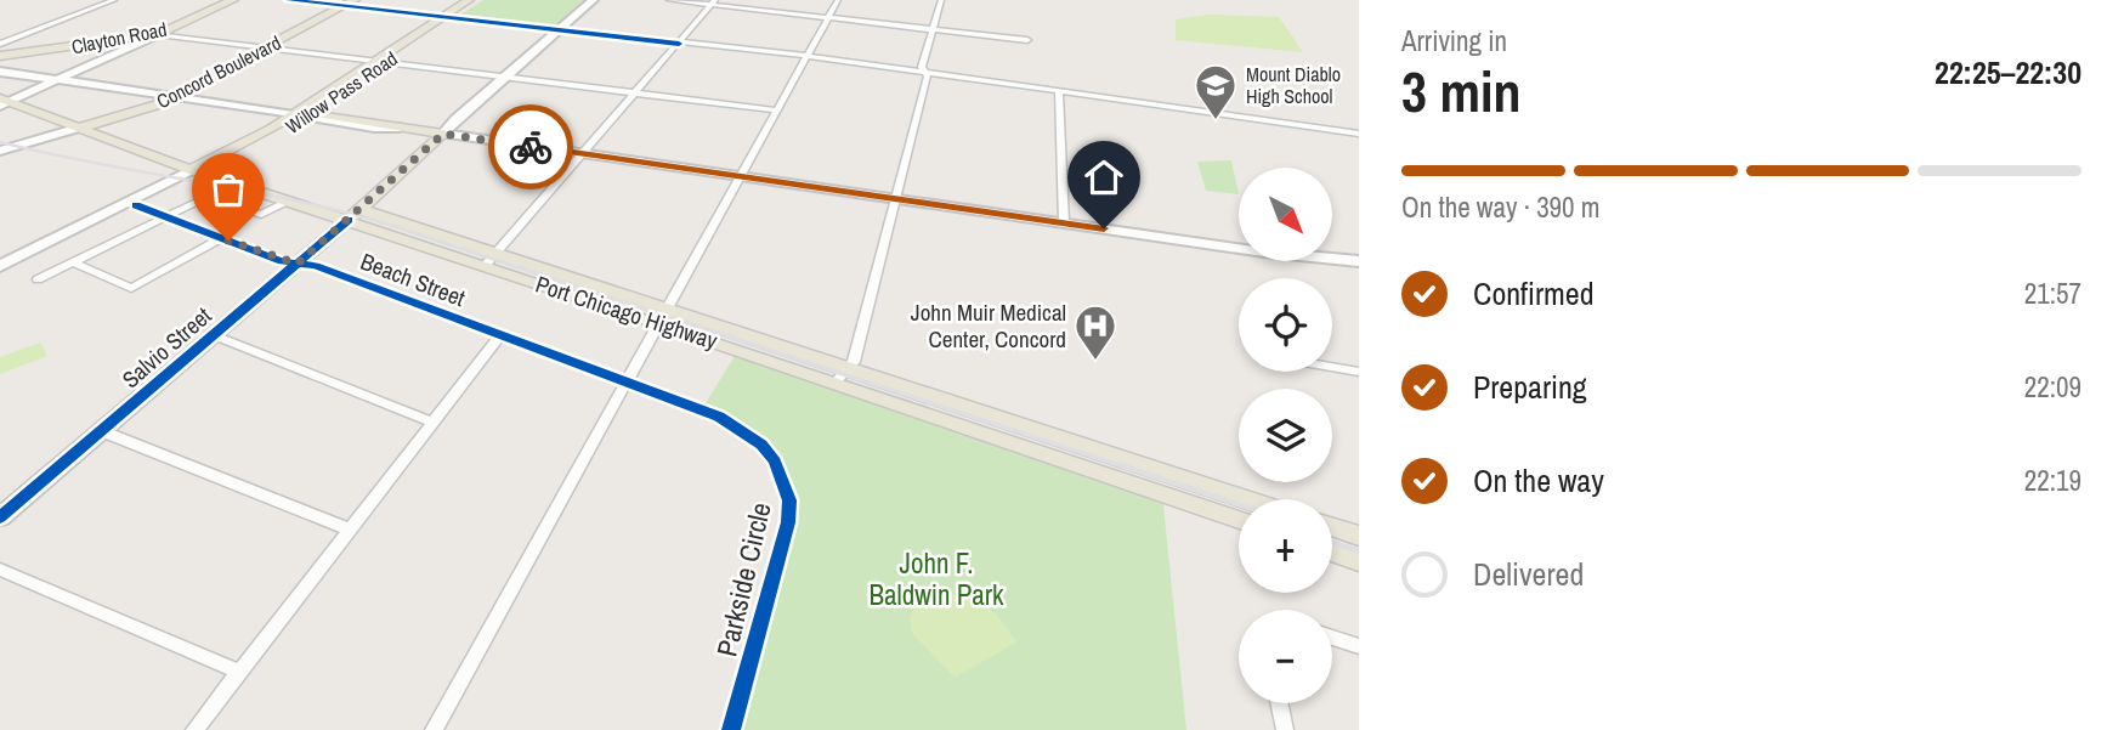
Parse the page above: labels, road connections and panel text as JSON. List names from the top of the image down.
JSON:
{
  "streets": {
    "main road": [
      "Clayton Road",
      "Concord Boulevard",
      "Willow Pass Road",
      "Port Chicago Highway",
      "Salvio Street"
    ],
    "street": ["Beach Street", "Parkside Circle"]
  },
  "crossings": [
    ["Concord Boulevard", "Port Chicago Highway"],
    ["Willow Pass Road", "Beach Street"],
    ["Willow Pass Road", "Port Chicago Highway"],
    ["Beach Street", "Salvio Street"],
    ["Beach Street", "Parkside Circle"],
    ["Port Chicago Highway", "Salvio Street"]
  ],
  "parks": ["John F. Baldwin Park"],
  "places": {
    "school or university": ["Mount Diablo High School"],
    "hospital": ["John Muir Medical Center, Concord"]
  },
  "north": "bottom right",
  "page": {
    "heading": ["3 min", "Arriving in", "22:25–22:30"],
    "bar": "On the way · 390 m",
    "map_buttons": ["+", "−"],
    "list": [
      ["Confirmed", "21:57"],
      ["Preparing", "22:09"],
      ["On the way", "22:19"],
      "Delivered"
    ]
  }
}
